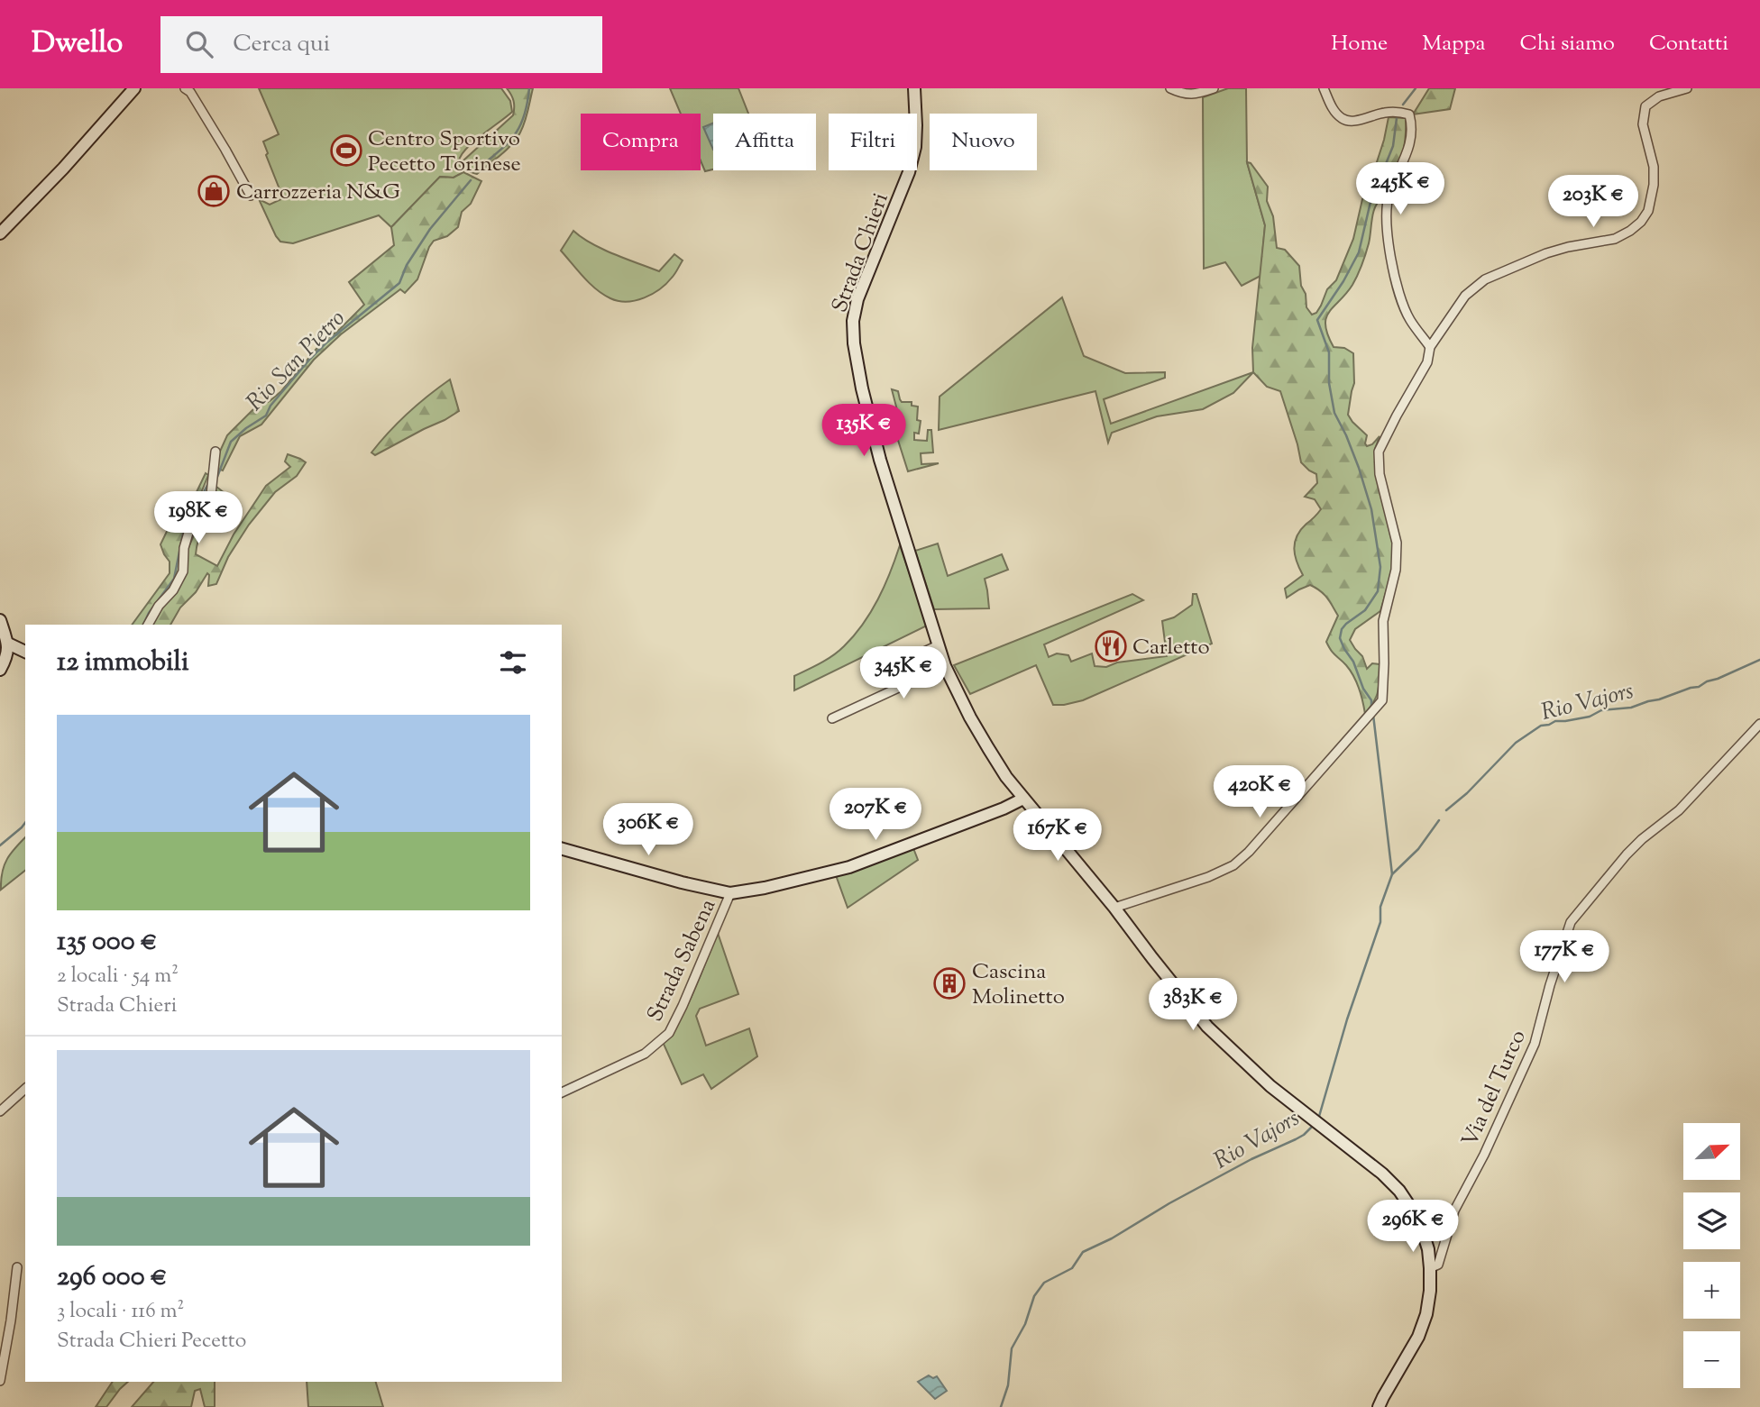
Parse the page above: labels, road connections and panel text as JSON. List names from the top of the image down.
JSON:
{
  "streets": {
    "main road": ["Strada Chieri"],
    "street": ["Strada Sabena", "Via del Turco"]
  },
  "crossings": [
    ["Strada Chieri", "Via del Turco"]
  ],
  "water": ["Rio San Pietro", "Rio Vajors"],
  "places": {
    "sports": ["Centro Sportivo Pecetto Torinese"],
    "shop": ["Carrozzeria N&G"],
    "restaurant": ["Carletto"],
    "building": ["Cascina Molinetto"]
  },
  "north": "top right",
  "page": {
    "header": "Dwello",
    "search": "Cerca qui",
    "nav": [
      "Home",
      "Mappa",
      "Chi siamo",
      "Contatti"
    ],
    "chip": [
      "Compra",
      "Affitta",
      "Filtri",
      "Nuovo"
    ],
    "price": [
      "245K €",
      "203K €",
      "135K €",
      "198K €",
      "345K €",
      "420K €",
      "207K €",
      "306K €",
      "167K €",
      "177K €",
      "383K €",
      "296K €"
    ],
    "heading": "12 immobili",
    "list": [
      {
        "name": "135 000 €",
        "note": "2 locali · 54 m² · Strada Chieri"
      },
      {
        "name": "296 000 €",
        "note": "3 locali · 116 m² · Strada Chieri Pecetto"
      }
    ],
    "map_buttons": ["+", "−"]
  }
}
